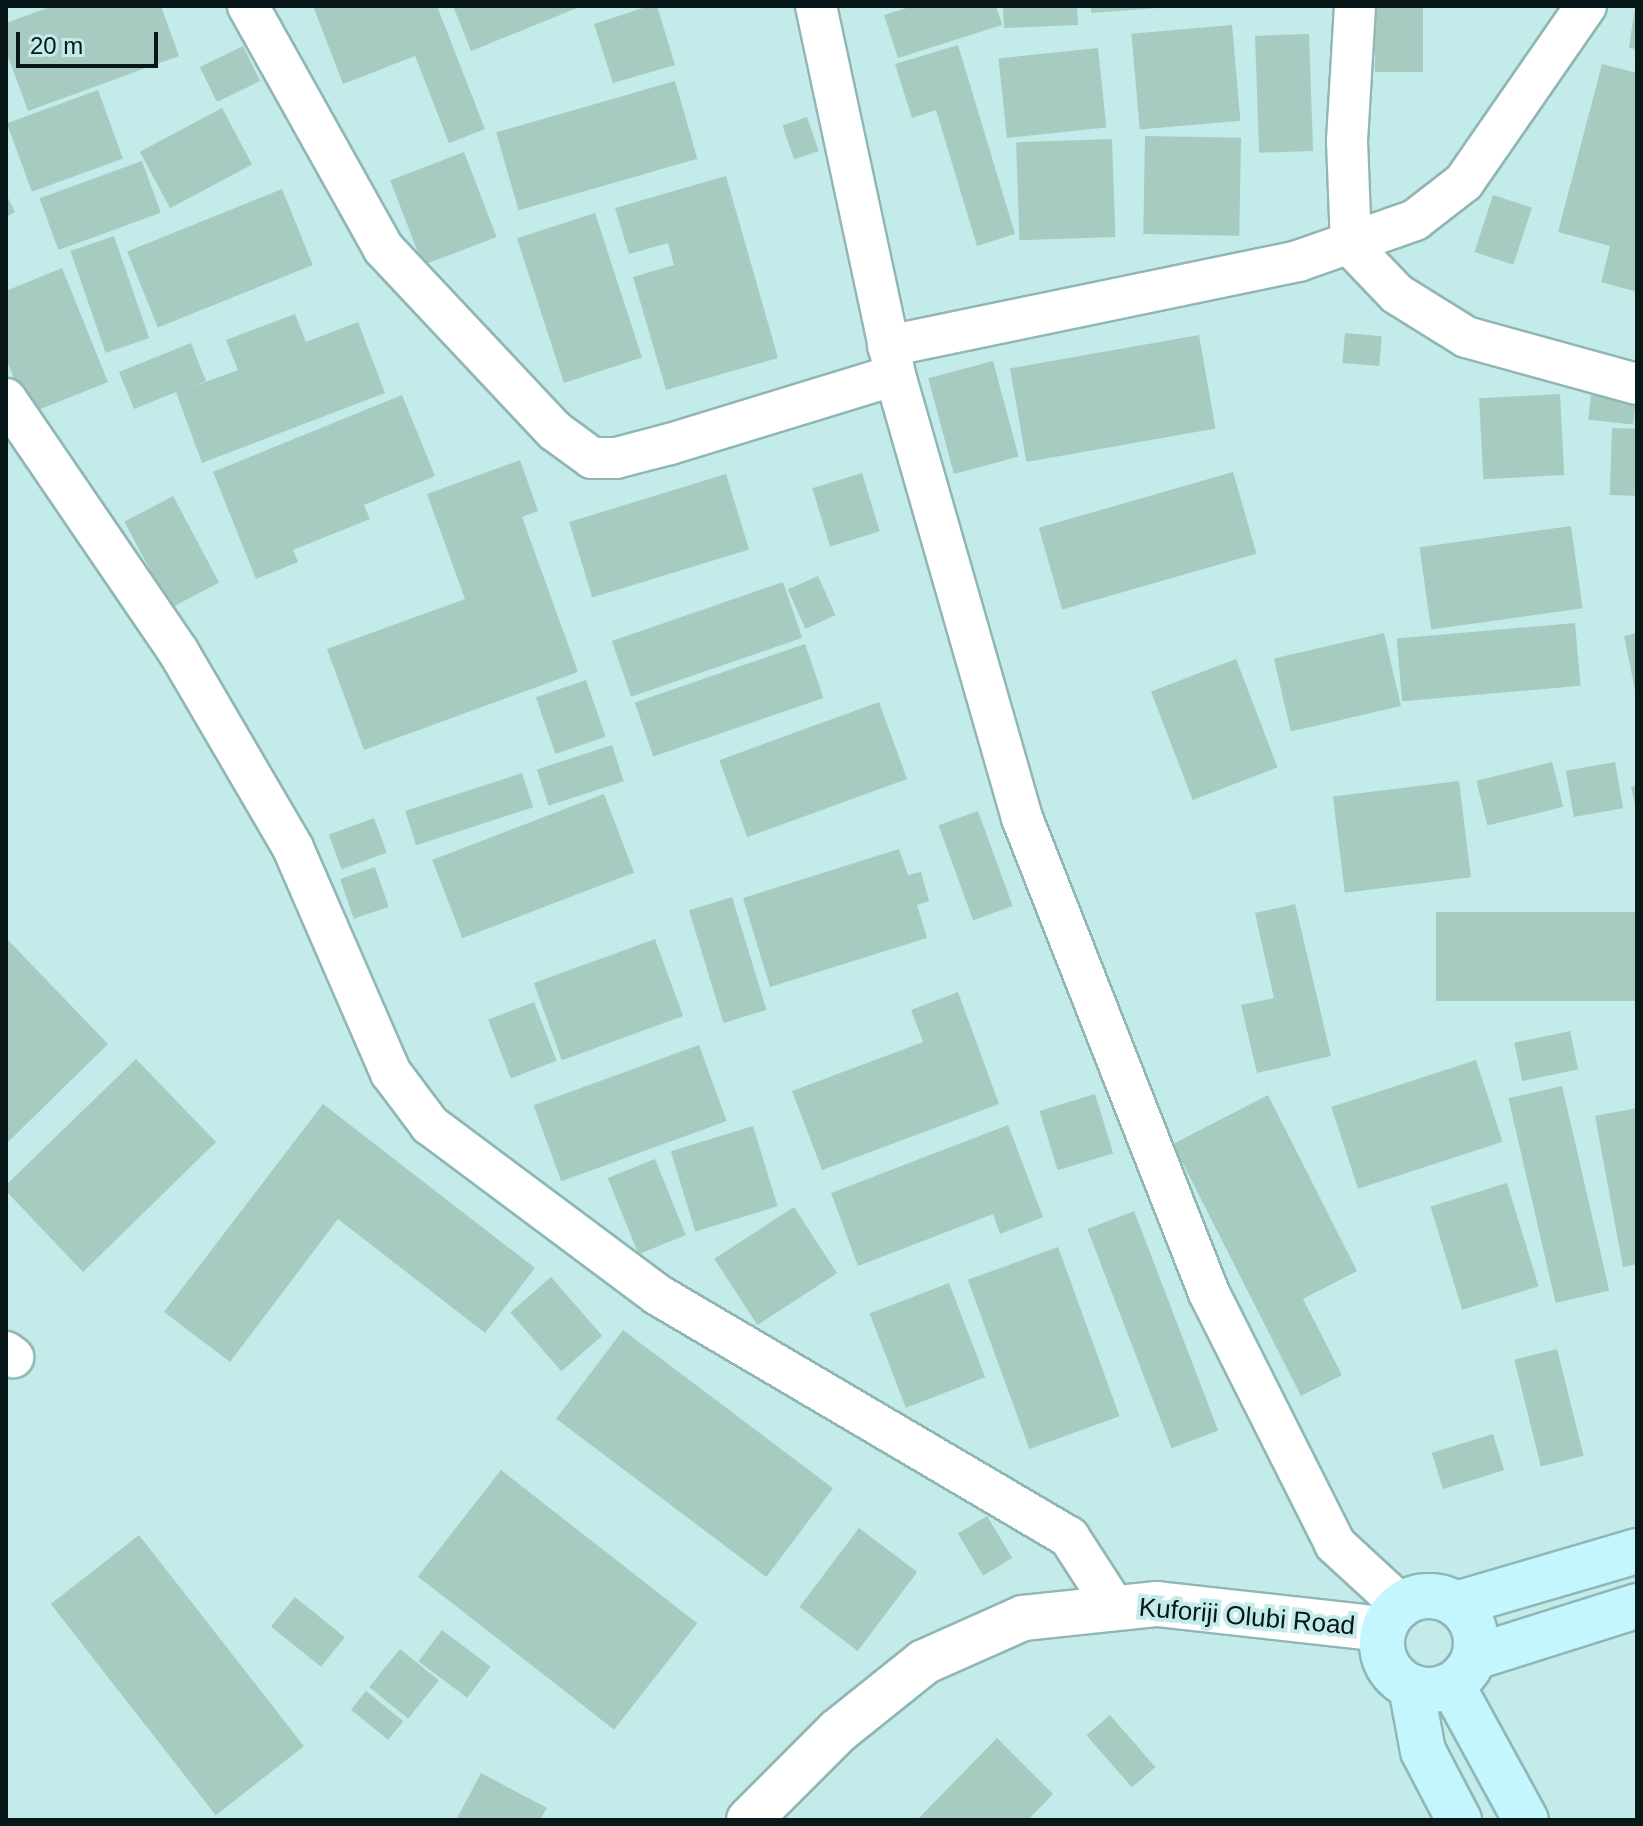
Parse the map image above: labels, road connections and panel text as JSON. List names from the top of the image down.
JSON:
{
  "streets": {
    "street": ["Kuforiji Olubi Road"]
  },
  "scale_bar": "20 m"
}
